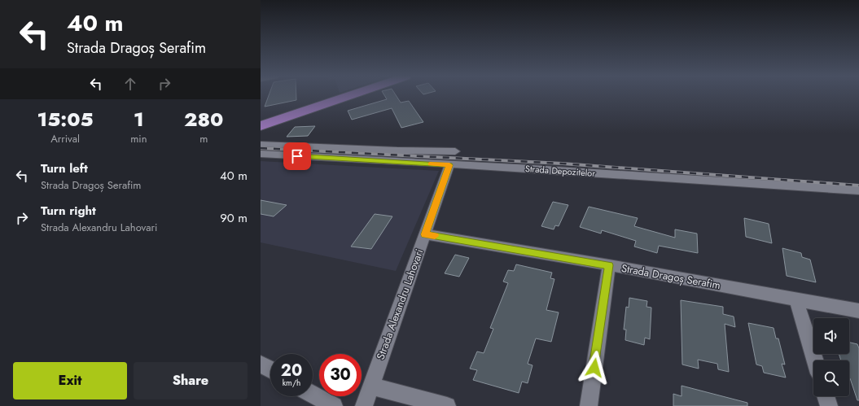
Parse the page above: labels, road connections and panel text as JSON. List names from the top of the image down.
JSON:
{
  "streets": {
    "street": ["Strada Depozitelor", "Strada Dragoș Serafim", "Strada Alexandru Lahovari"]
  },
  "crossings": [
    ["Strada Depozitelor", "Strada Alexandru Lahovari"],
    ["Strada Dragoș Serafim", "Strada Alexandru Lahovari"]
  ],
  "page": {
    "turn": ["40 m", "Strada Dragoș Serafim"],
    "eta": [
      "15:05",
      "Arrival",
      "1",
      "min",
      "280",
      "m"
    ],
    "list": [
      {
        "name": "Turn left",
        "note": "Strada Dragoș Serafim",
        "value": "40 m"
      },
      {
        "name": "Turn right",
        "note": "Strada Alexandru Lahovari",
        "value": "90 m"
      }
    ],
    "speed": "20 km/h",
    "limit": "30",
    "buttons": ["Exit", "Share"]
  }
}
